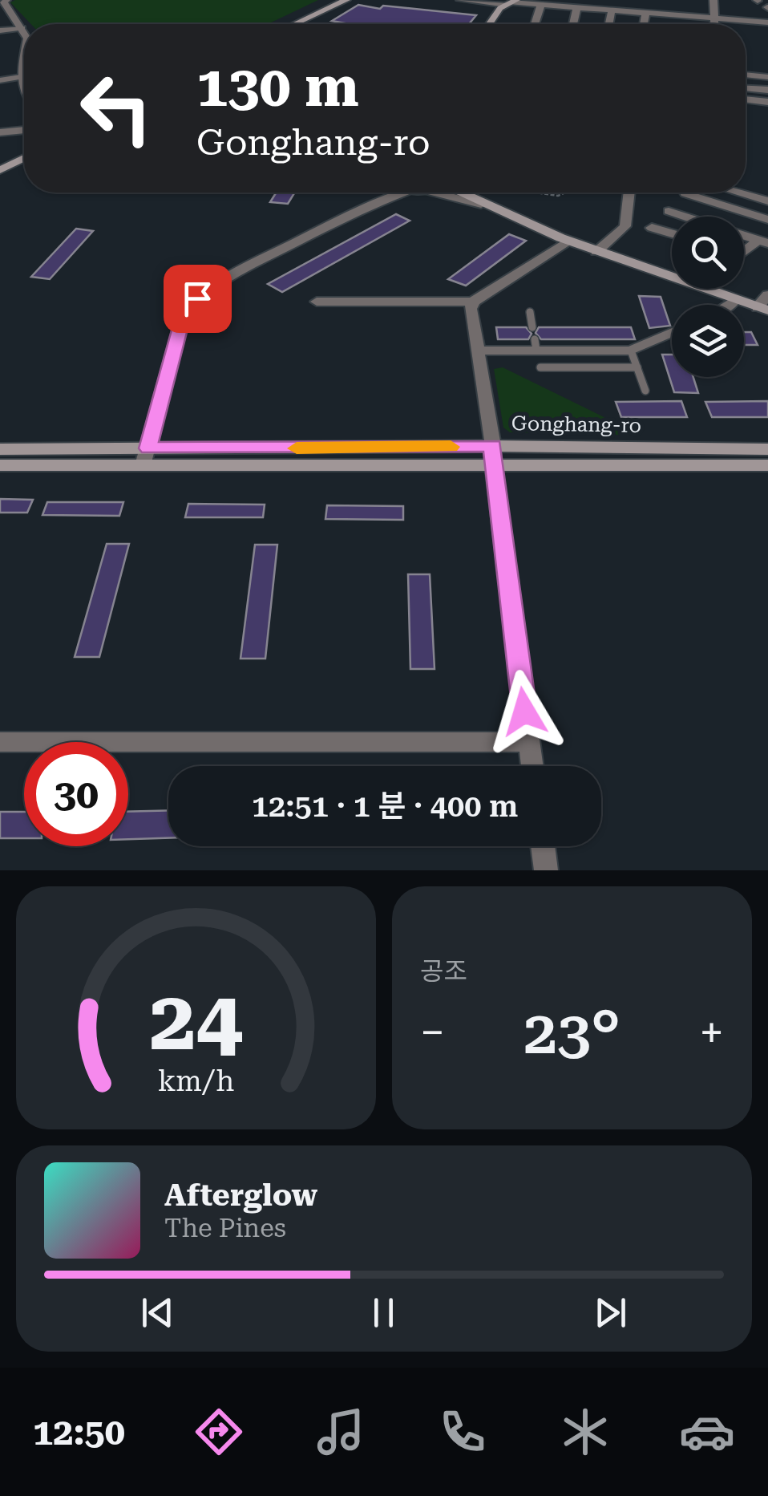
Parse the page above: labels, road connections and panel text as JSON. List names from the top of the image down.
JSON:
{
  "streets": {
    "main road": ["Gonghang-ro"]
  },
  "page": {
    "turn": ["130 m", "Gonghang-ro"],
    "limit": "30",
    "trip": "12:51 · 1 분 · 400 m",
    "tile": "공조",
    "heat": ["−", "23°", "+"],
    "song": ["Afterglow", "The Pines"],
    "tabs": "12:50",
    "gauge": ["24", "km/h"]
  }
}
